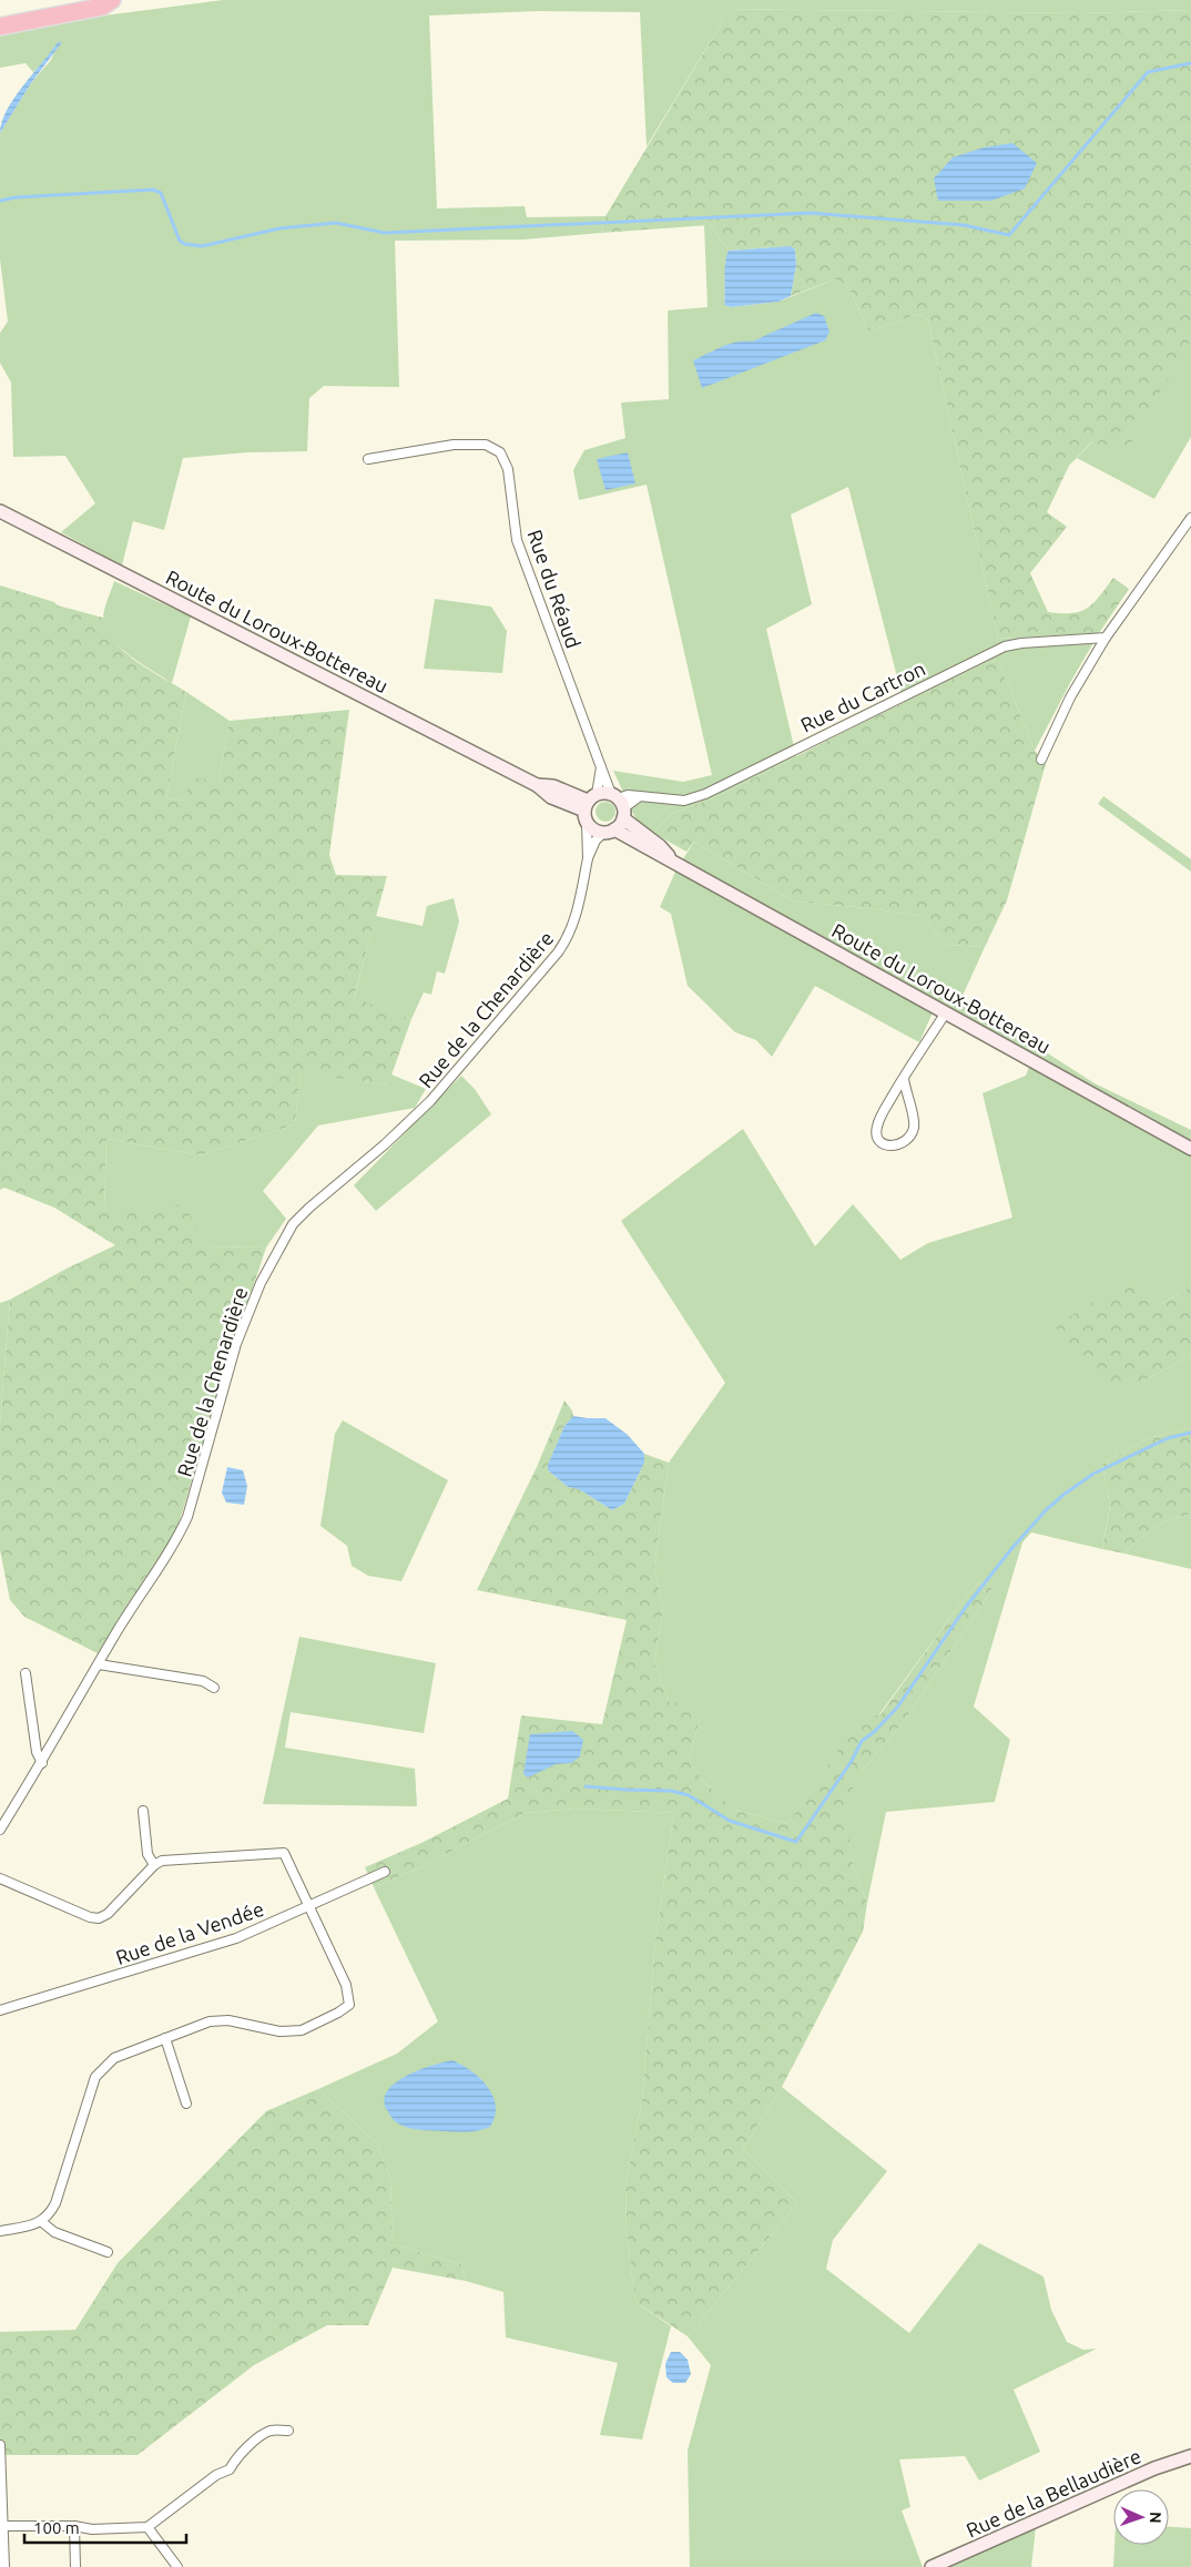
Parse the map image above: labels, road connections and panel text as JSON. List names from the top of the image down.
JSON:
{
  "streets": {
    "main road": ["Route du Loroux-Bottereau", "Rue de la Bellaudière"],
    "street": [
      "Rue du Réaud",
      "Rue du Cartron",
      "Rue de la Chenardière",
      "Rue de la Vendée"
    ]
  },
  "crossings": [
    ["Rue du Réaud", "Route du Loroux-Bottereau"],
    ["Rue du Réaud", "Rue du Cartron"],
    ["Rue du Réaud", "Rue de la Chenardière"],
    ["Route du Loroux-Bottereau", "Rue du Cartron"],
    ["Route du Loroux-Bottereau", "Rue de la Chenardière"]
  ],
  "scale_bar": "100 m",
  "north": "right"
}
